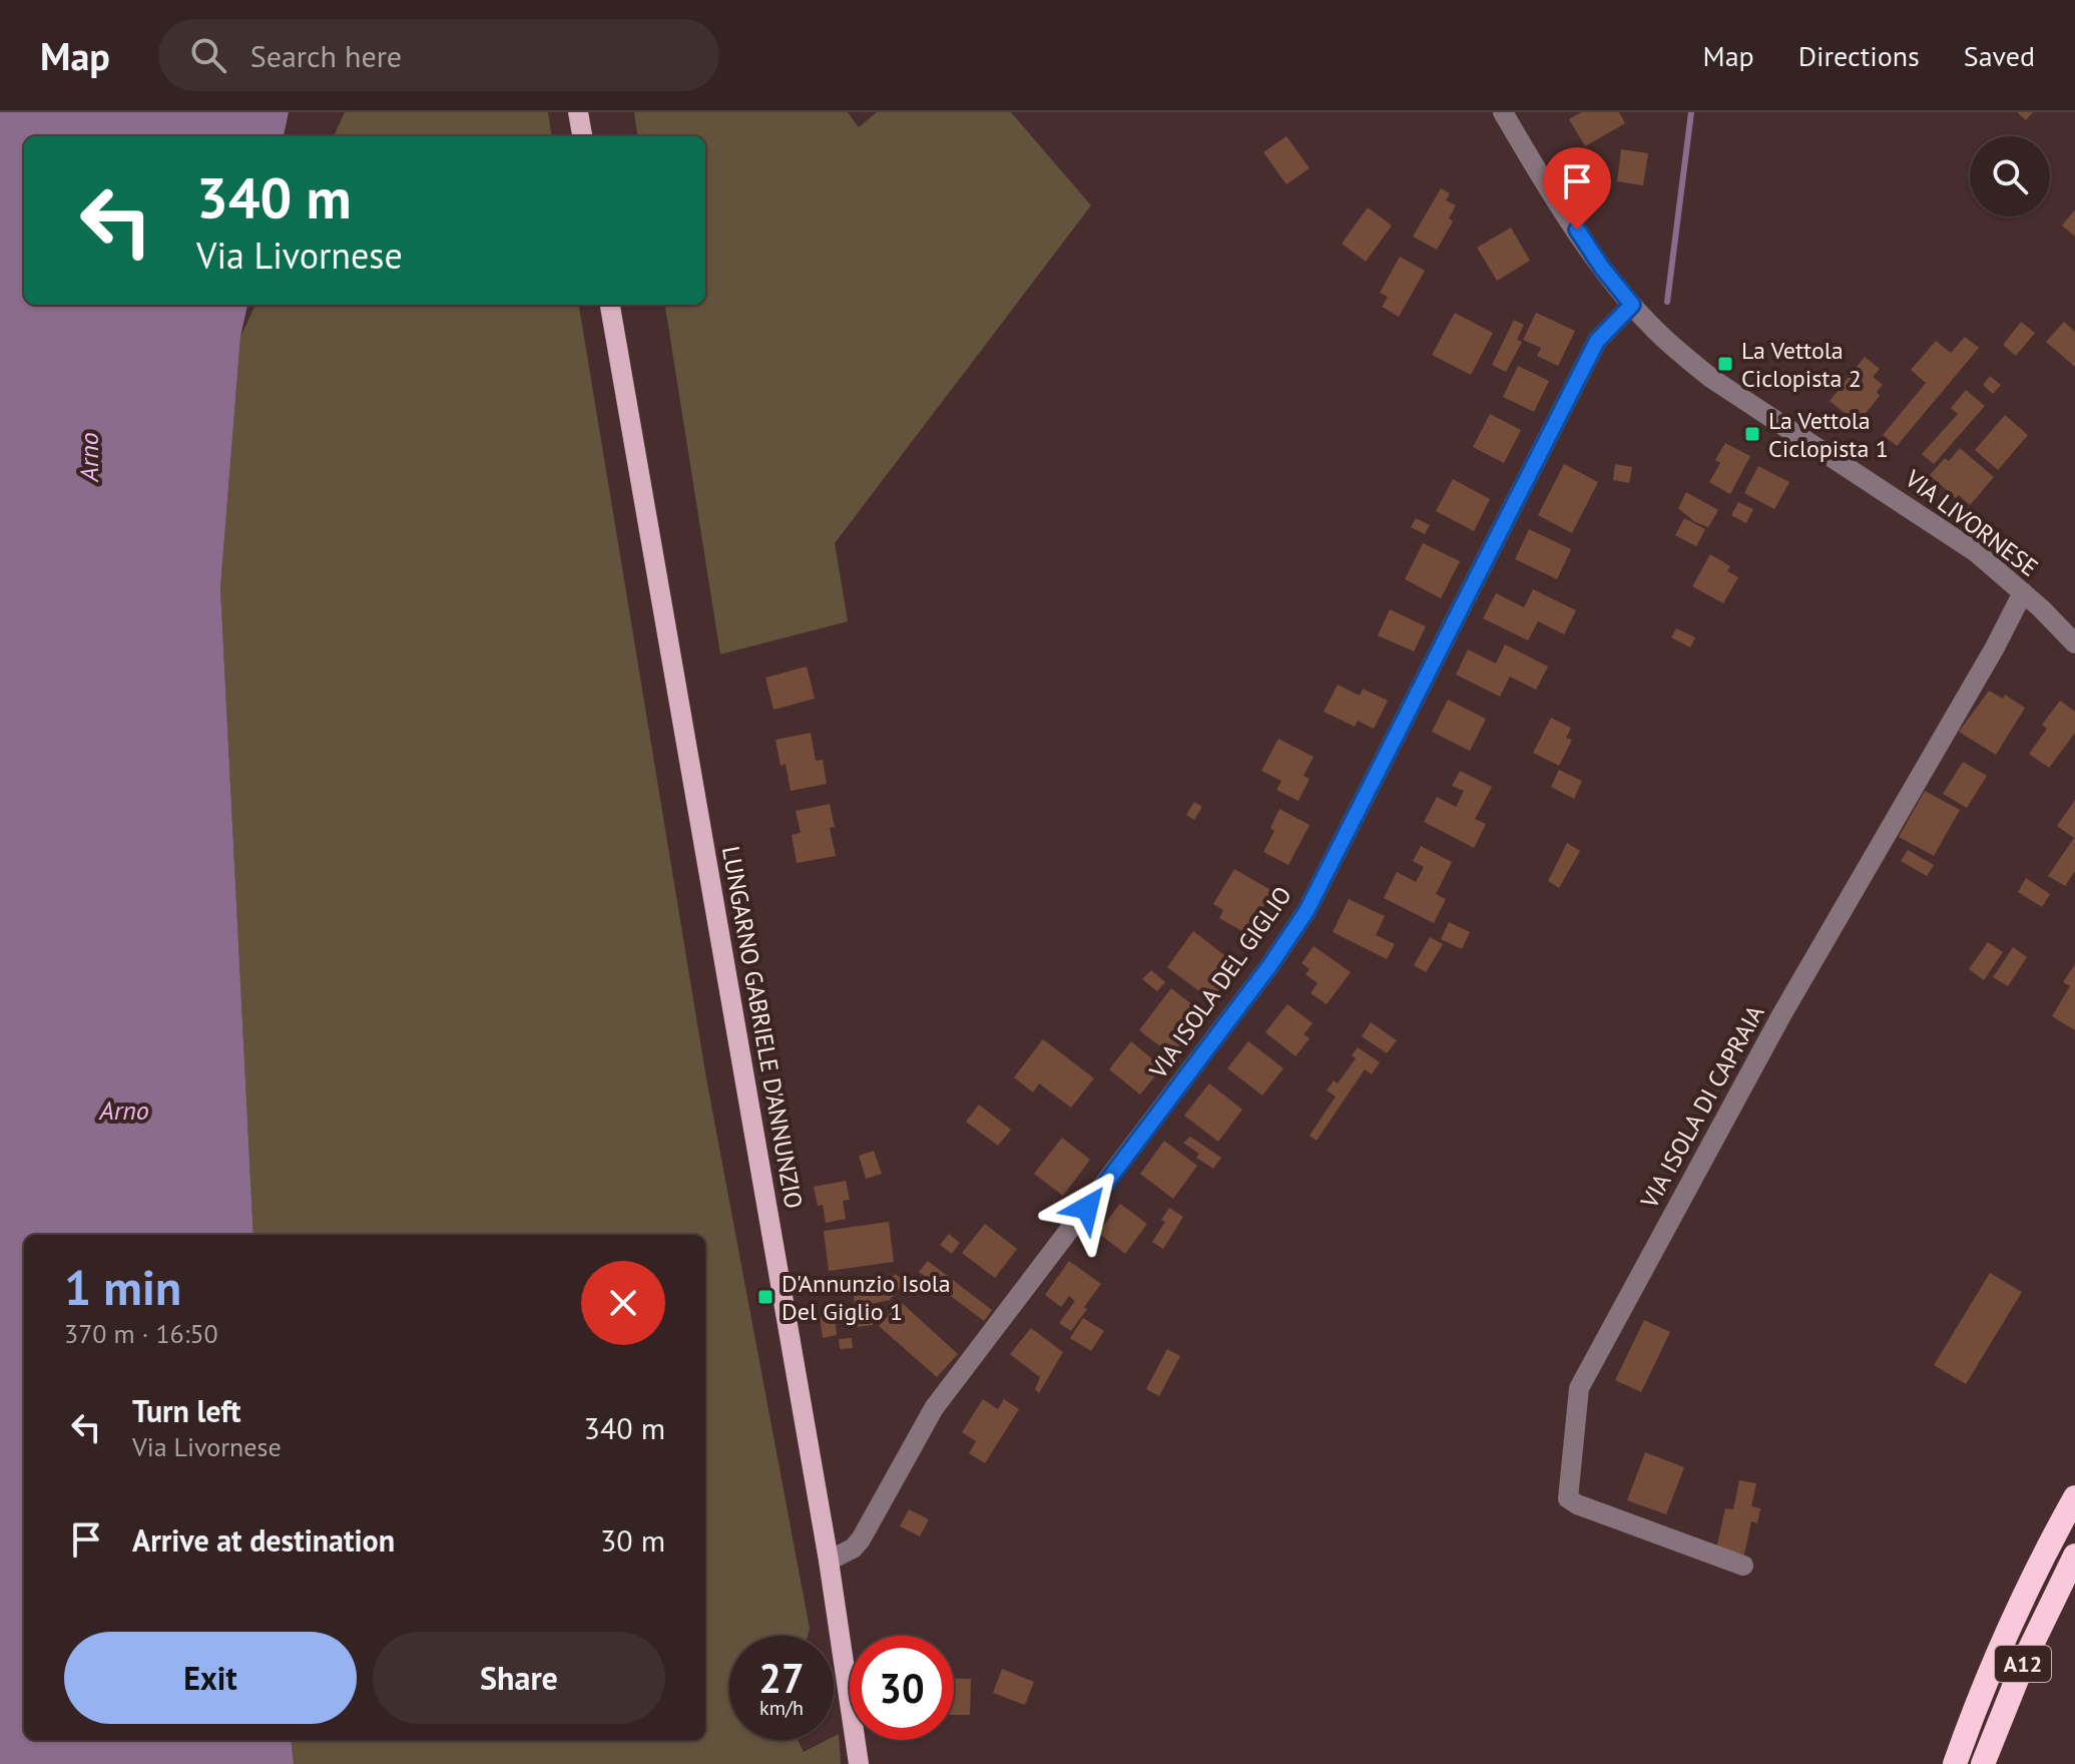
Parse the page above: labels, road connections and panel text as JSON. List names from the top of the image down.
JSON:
{
  "streets": {
    "highway": ["A12"],
    "main road": ["LUNGARNO GABRIELE D'ANNUNZIO"],
    "street": ["VIA LIVORNESE", "VIA ISOLA DEL GIGLIO", "VIA ISOLA DI CAPRAIA"]
  },
  "crossings": [
    ["VIA LIVORNESE", "VIA ISOLA DEL GIGLIO"],
    ["VIA LIVORNESE", "VIA ISOLA DI CAPRAIA"],
    ["VIA ISOLA DEL GIGLIO", "LUNGARNO GABRIELE D'ANNUNZIO"]
  ],
  "water": ["Arno"],
  "places": {
    "transit": ["La Vettola Ciclopista 2", "La Vettola Ciclopista 1", "D'Annunzio Isola Del Giglio 1"]
  },
  "page": {
    "header": "Map",
    "search": "Search here",
    "nav": ["Map", "Directions", "Saved"],
    "turn": ["340 m", "Via Livornese"],
    "heading": ["1 min", "370 m · 16:50"],
    "list": [
      {
        "name": "Turn left",
        "note": "Via Livornese",
        "value": "340 m"
      },
      {
        "name": "Arrive at destination",
        "value": "30 m"
      }
    ],
    "buttons": ["Exit", "Share"],
    "speed": "27 km/h",
    "limit": "30"
  }
}
